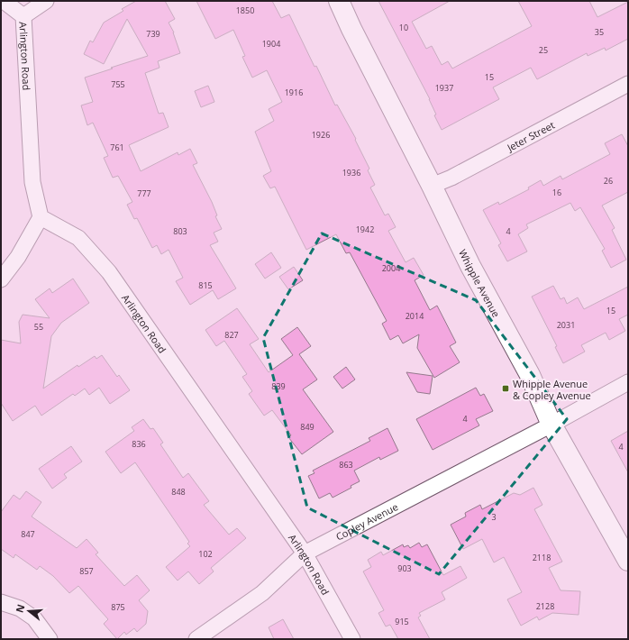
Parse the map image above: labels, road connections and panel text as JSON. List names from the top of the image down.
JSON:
{
  "streets": {
    "main road": ["Whipple Avenue"],
    "street": ["Arlington Road", "Jeter Street", "Copley Avenue"]
  },
  "crossings": [
    ["Arlington Road", "Copley Avenue"],
    ["Jeter Street", "Whipple Avenue"],
    ["Whipple Avenue", "Copley Avenue"]
  ],
  "places": {
    "transit": ["Whipple Avenue & Copley Avenue"]
  },
  "house_numbers": [
    "1850",
    "10",
    "35",
    "739",
    "1904",
    "25",
    "15",
    "755",
    "1937",
    "1916",
    "1926",
    "761",
    "1936",
    "26",
    "16",
    "777",
    "1942",
    "803",
    "4",
    "2004",
    "815",
    "15",
    "2014",
    "2031",
    "55",
    "827",
    "839",
    "4",
    "849",
    "836",
    "4",
    "863",
    "848",
    "3",
    "847",
    "102",
    "2118",
    "903",
    "857",
    "2128",
    "875",
    "915"
  ],
  "north": "left"
}
